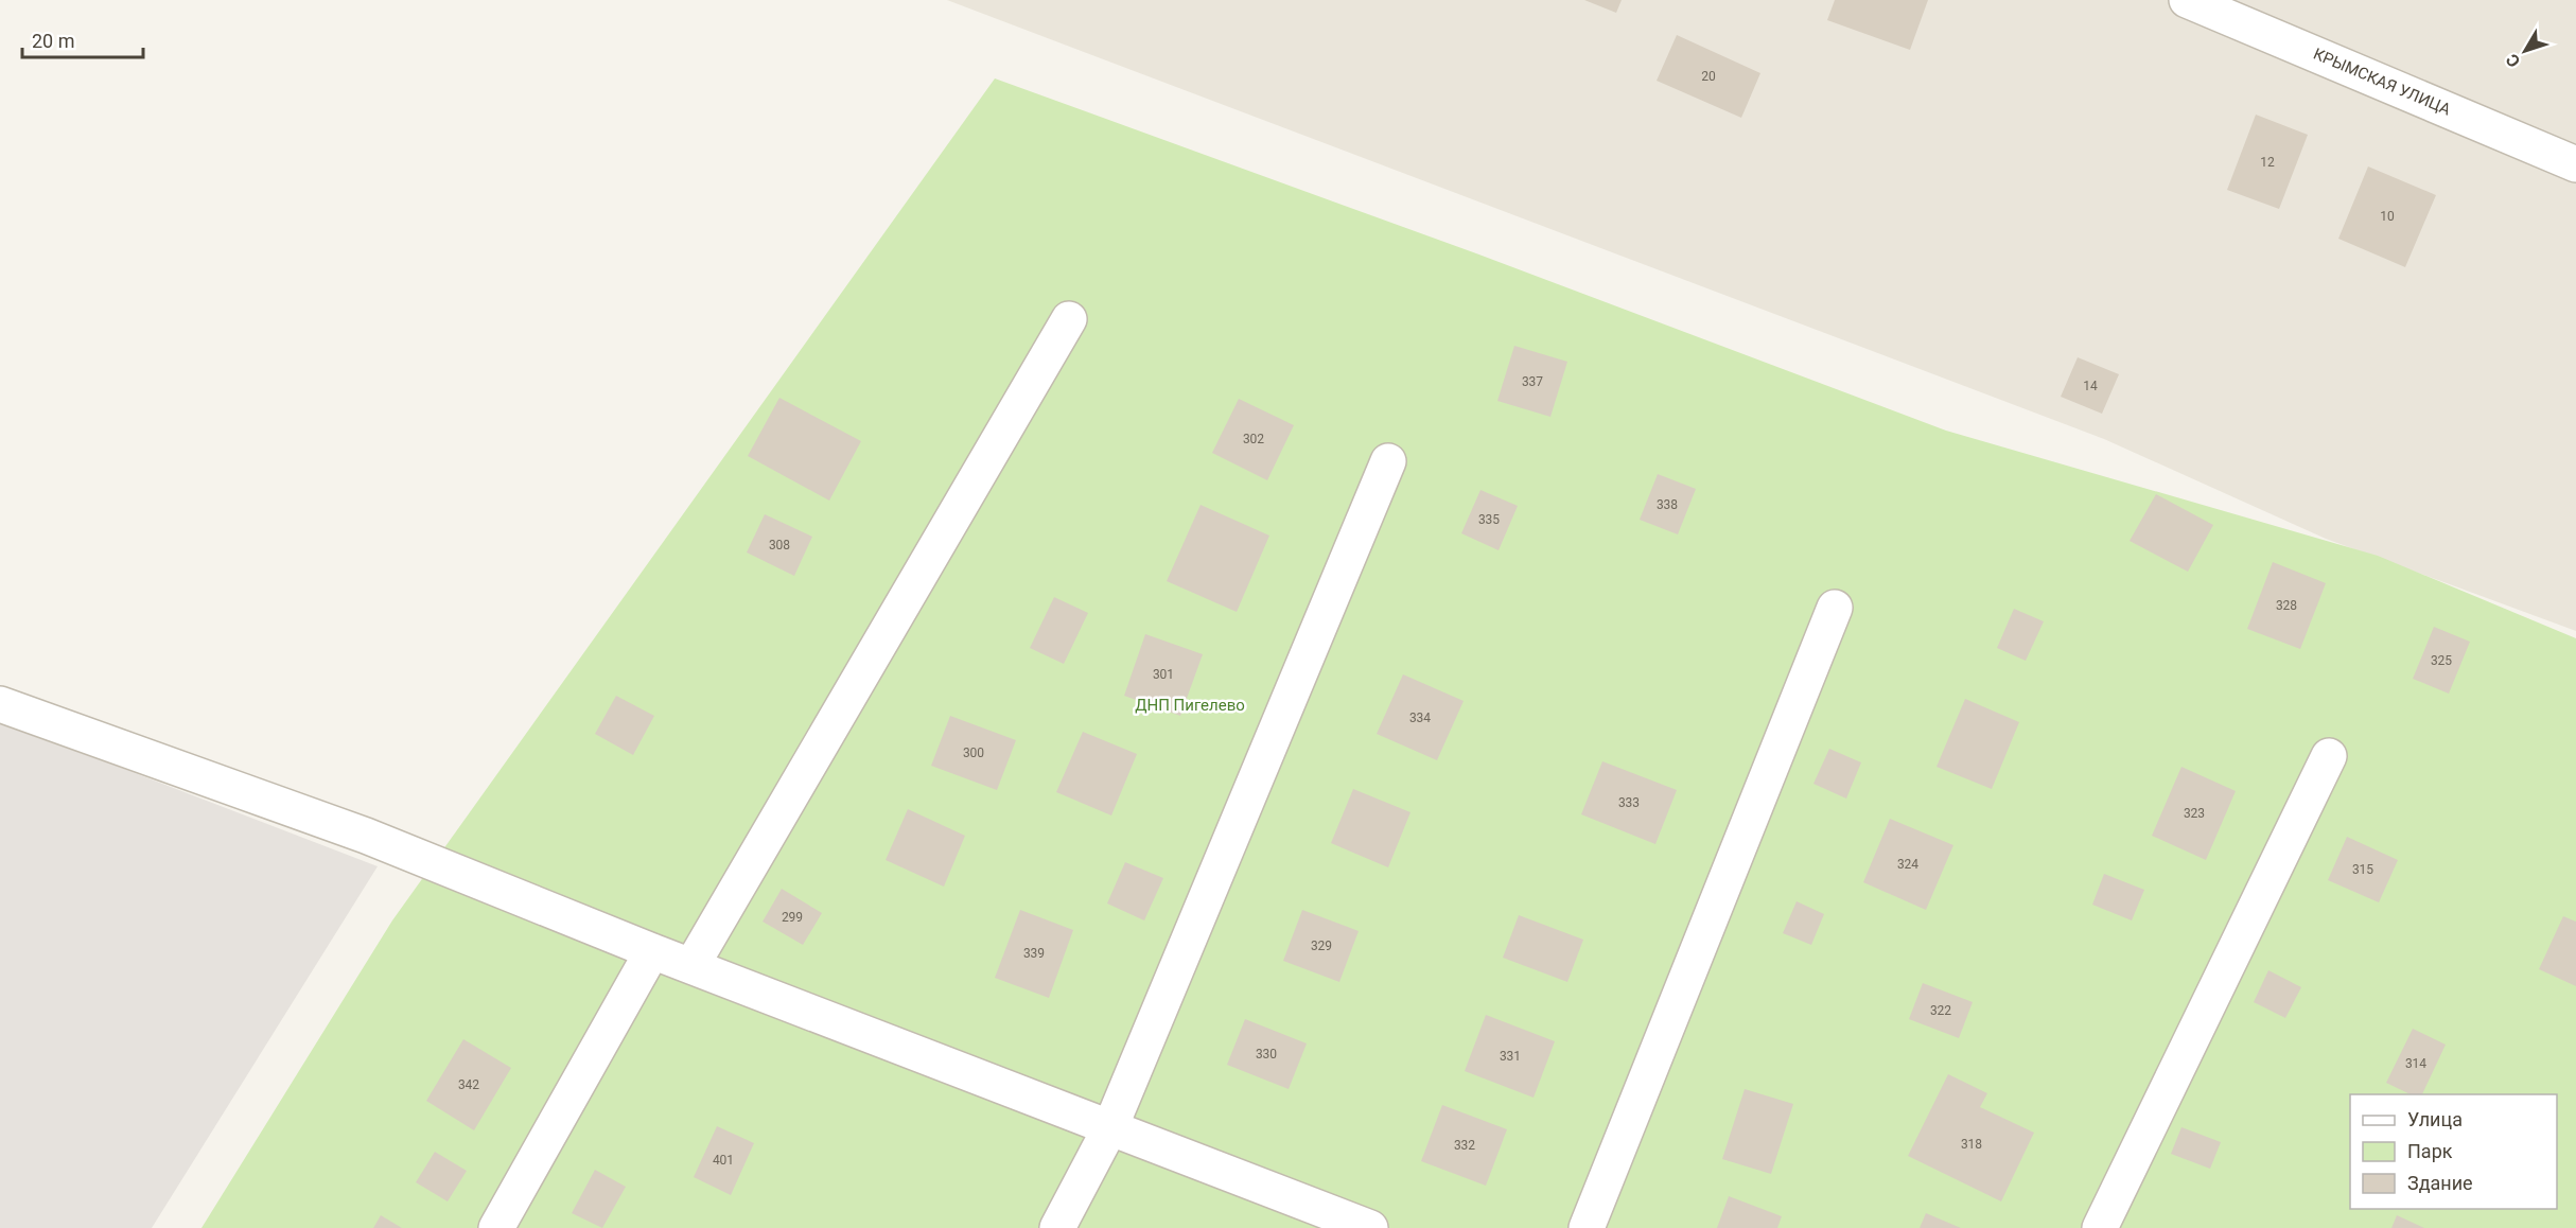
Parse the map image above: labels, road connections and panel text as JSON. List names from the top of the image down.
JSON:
{
  "streets": {
    "street": ["КРЫМСКАЯ УЛИЦА"]
  },
  "parks": ["ДНП Пигелево"],
  "house_numbers": [
    "20",
    "12",
    "10",
    "337",
    "14",
    "302",
    "338",
    "335",
    "308",
    "328",
    "325",
    "301",
    "334",
    "300",
    "333",
    "323",
    "324",
    "315",
    "299",
    "329",
    "339",
    "322",
    "330",
    "331",
    "314",
    "342",
    "318",
    "332",
    "401"
  ],
  "legend": ["Улица", "Парк", "Здание"],
  "scale_bar": "20 m",
  "north": "bottom left"
}
